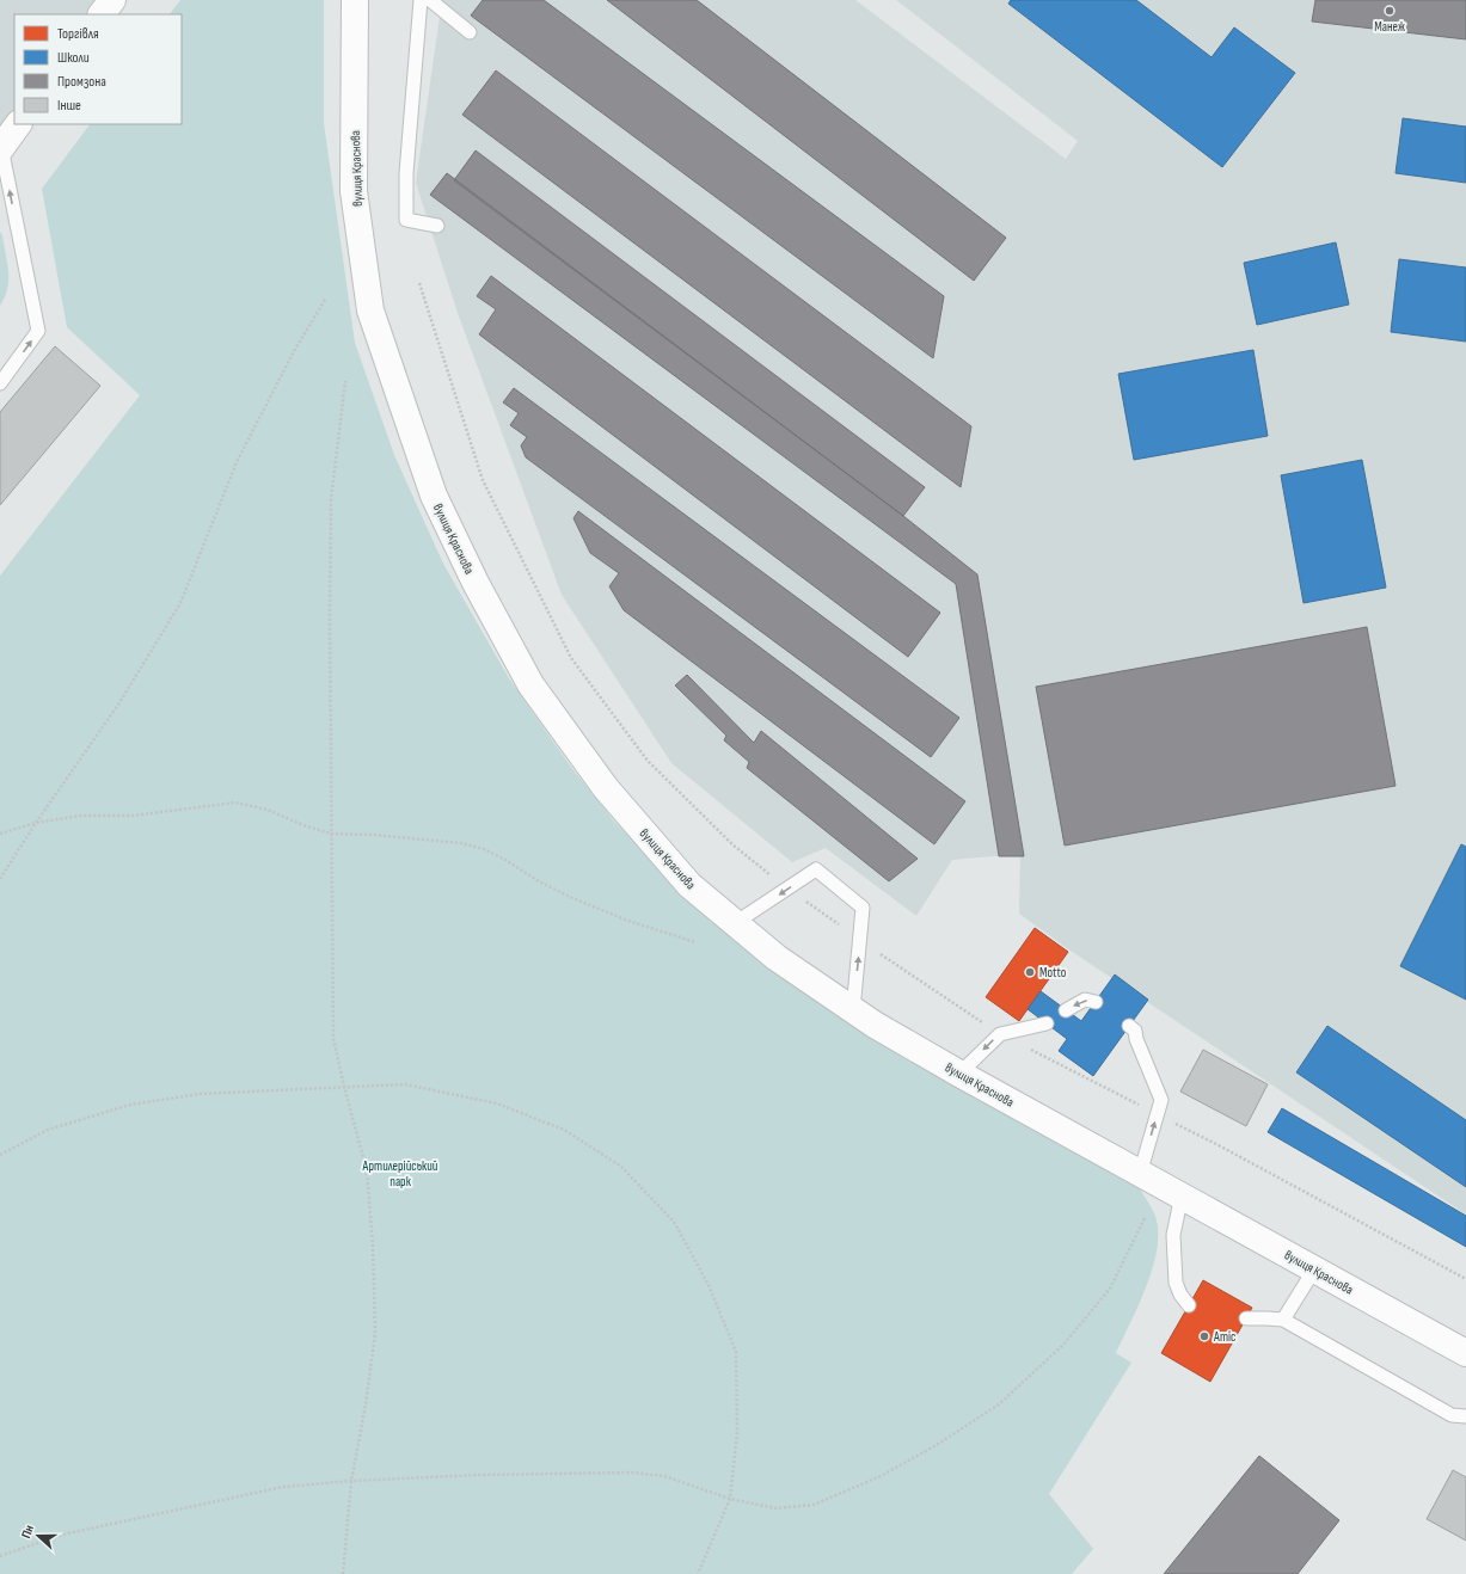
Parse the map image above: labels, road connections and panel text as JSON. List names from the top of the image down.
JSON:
{
  "streets": {
    "main road": ["вулиця Краснова"]
  },
  "parks": ["Артилерійський парк"],
  "places": ["Манеж", "Motto", "Amic"],
  "legend": [
    "Торгівля",
    "Школи",
    "Промзона",
    "Інше"
  ],
  "north": "left"
}
